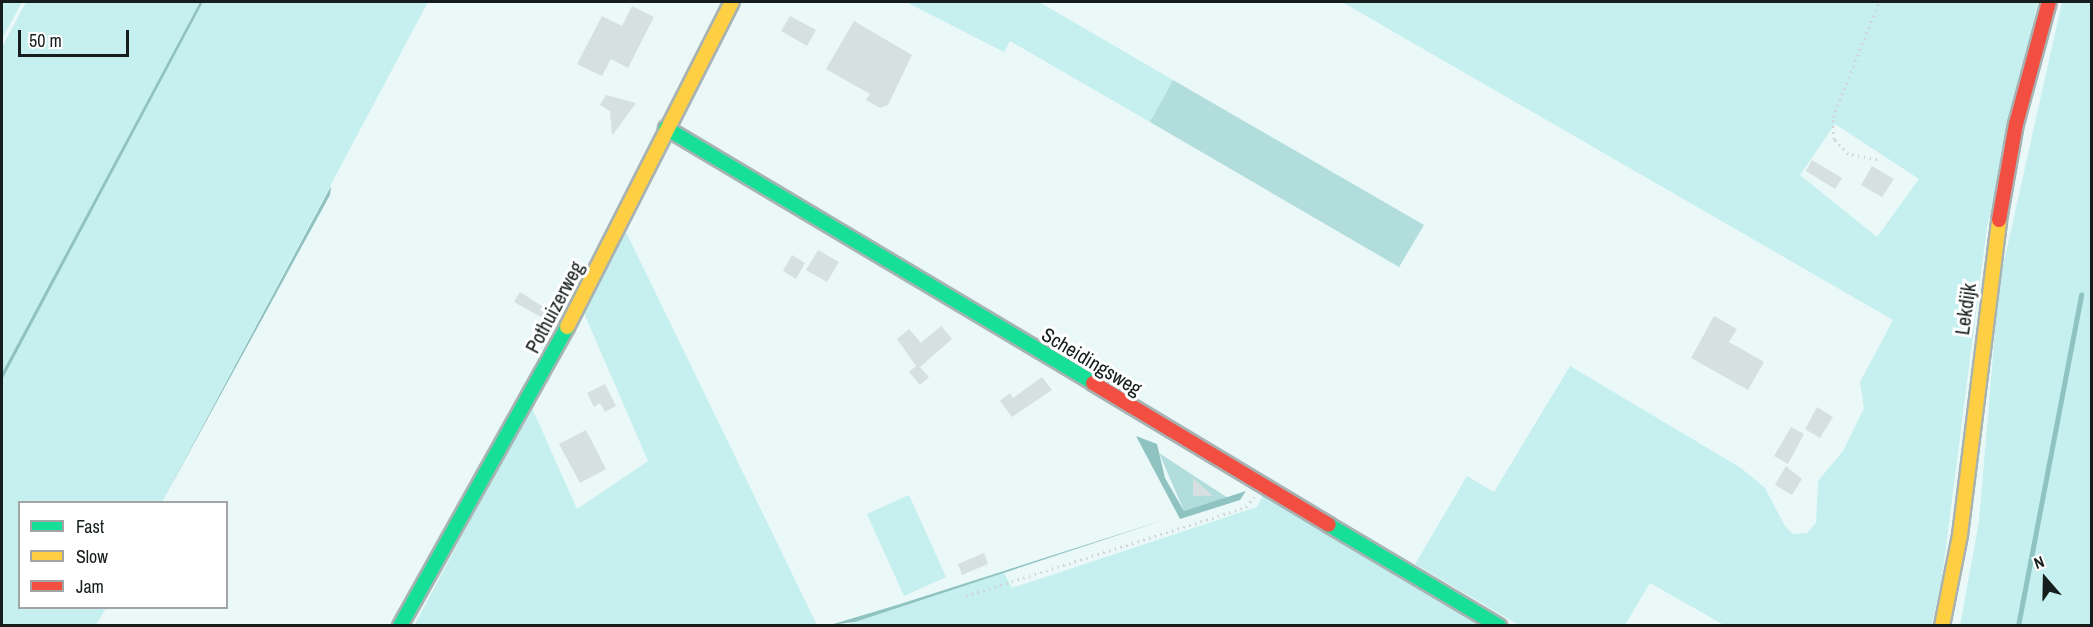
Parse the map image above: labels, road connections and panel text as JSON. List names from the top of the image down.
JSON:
{
  "streets": {
    "street": ["Pothuizerweg", "Lekdijk", "Scheidingsweg"]
  },
  "crossings": [
    ["Pothuizerweg", "Scheidingsweg"]
  ],
  "legend": ["Fast", "Slow", "Jam"],
  "scale_bar": "50 m",
  "north": "top"
}
